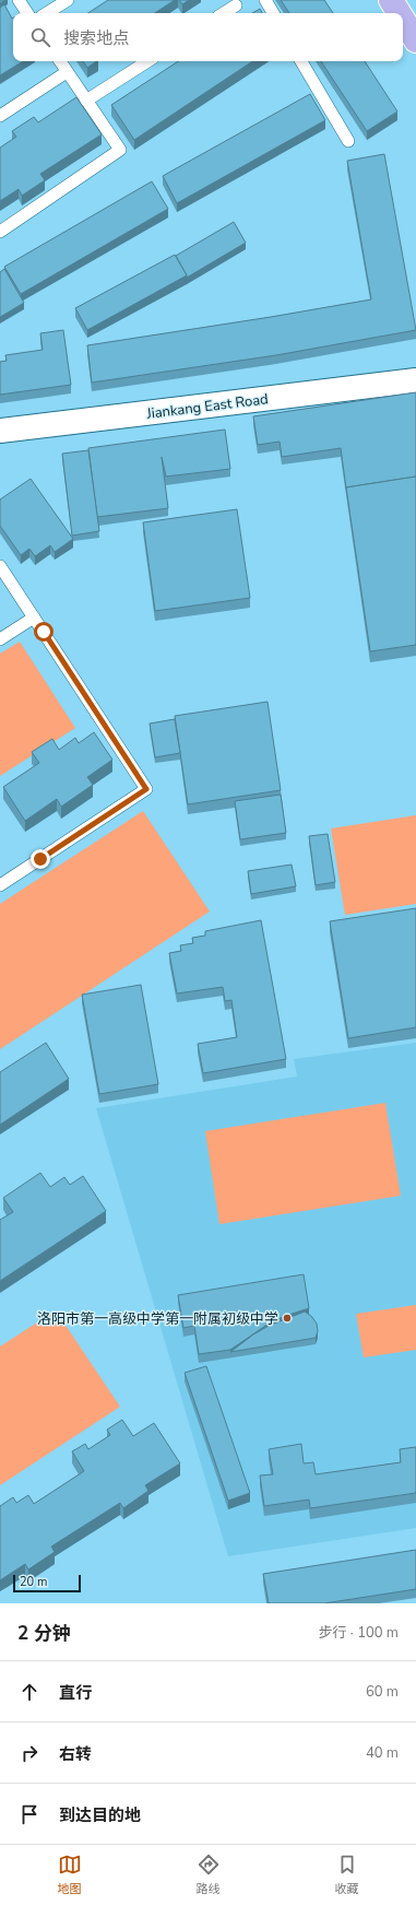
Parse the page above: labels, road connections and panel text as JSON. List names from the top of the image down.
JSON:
{
  "streets": {
    "street": ["Jiankang East Road"]
  },
  "places": ["洛阳市第一高级中学第一附属初级中学"],
  "scale_bar": "20 m",
  "page": {
    "search": "搜索地点",
    "scale": "20 m",
    "heading": ["2 分钟", "步行 · 100 m"],
    "list": [
      ["直行", "60 m"],
      ["右转", "40 m"],
      "到达目的地"
    ],
    "nav": ["地图", "路线", "收藏"]
  }
}
